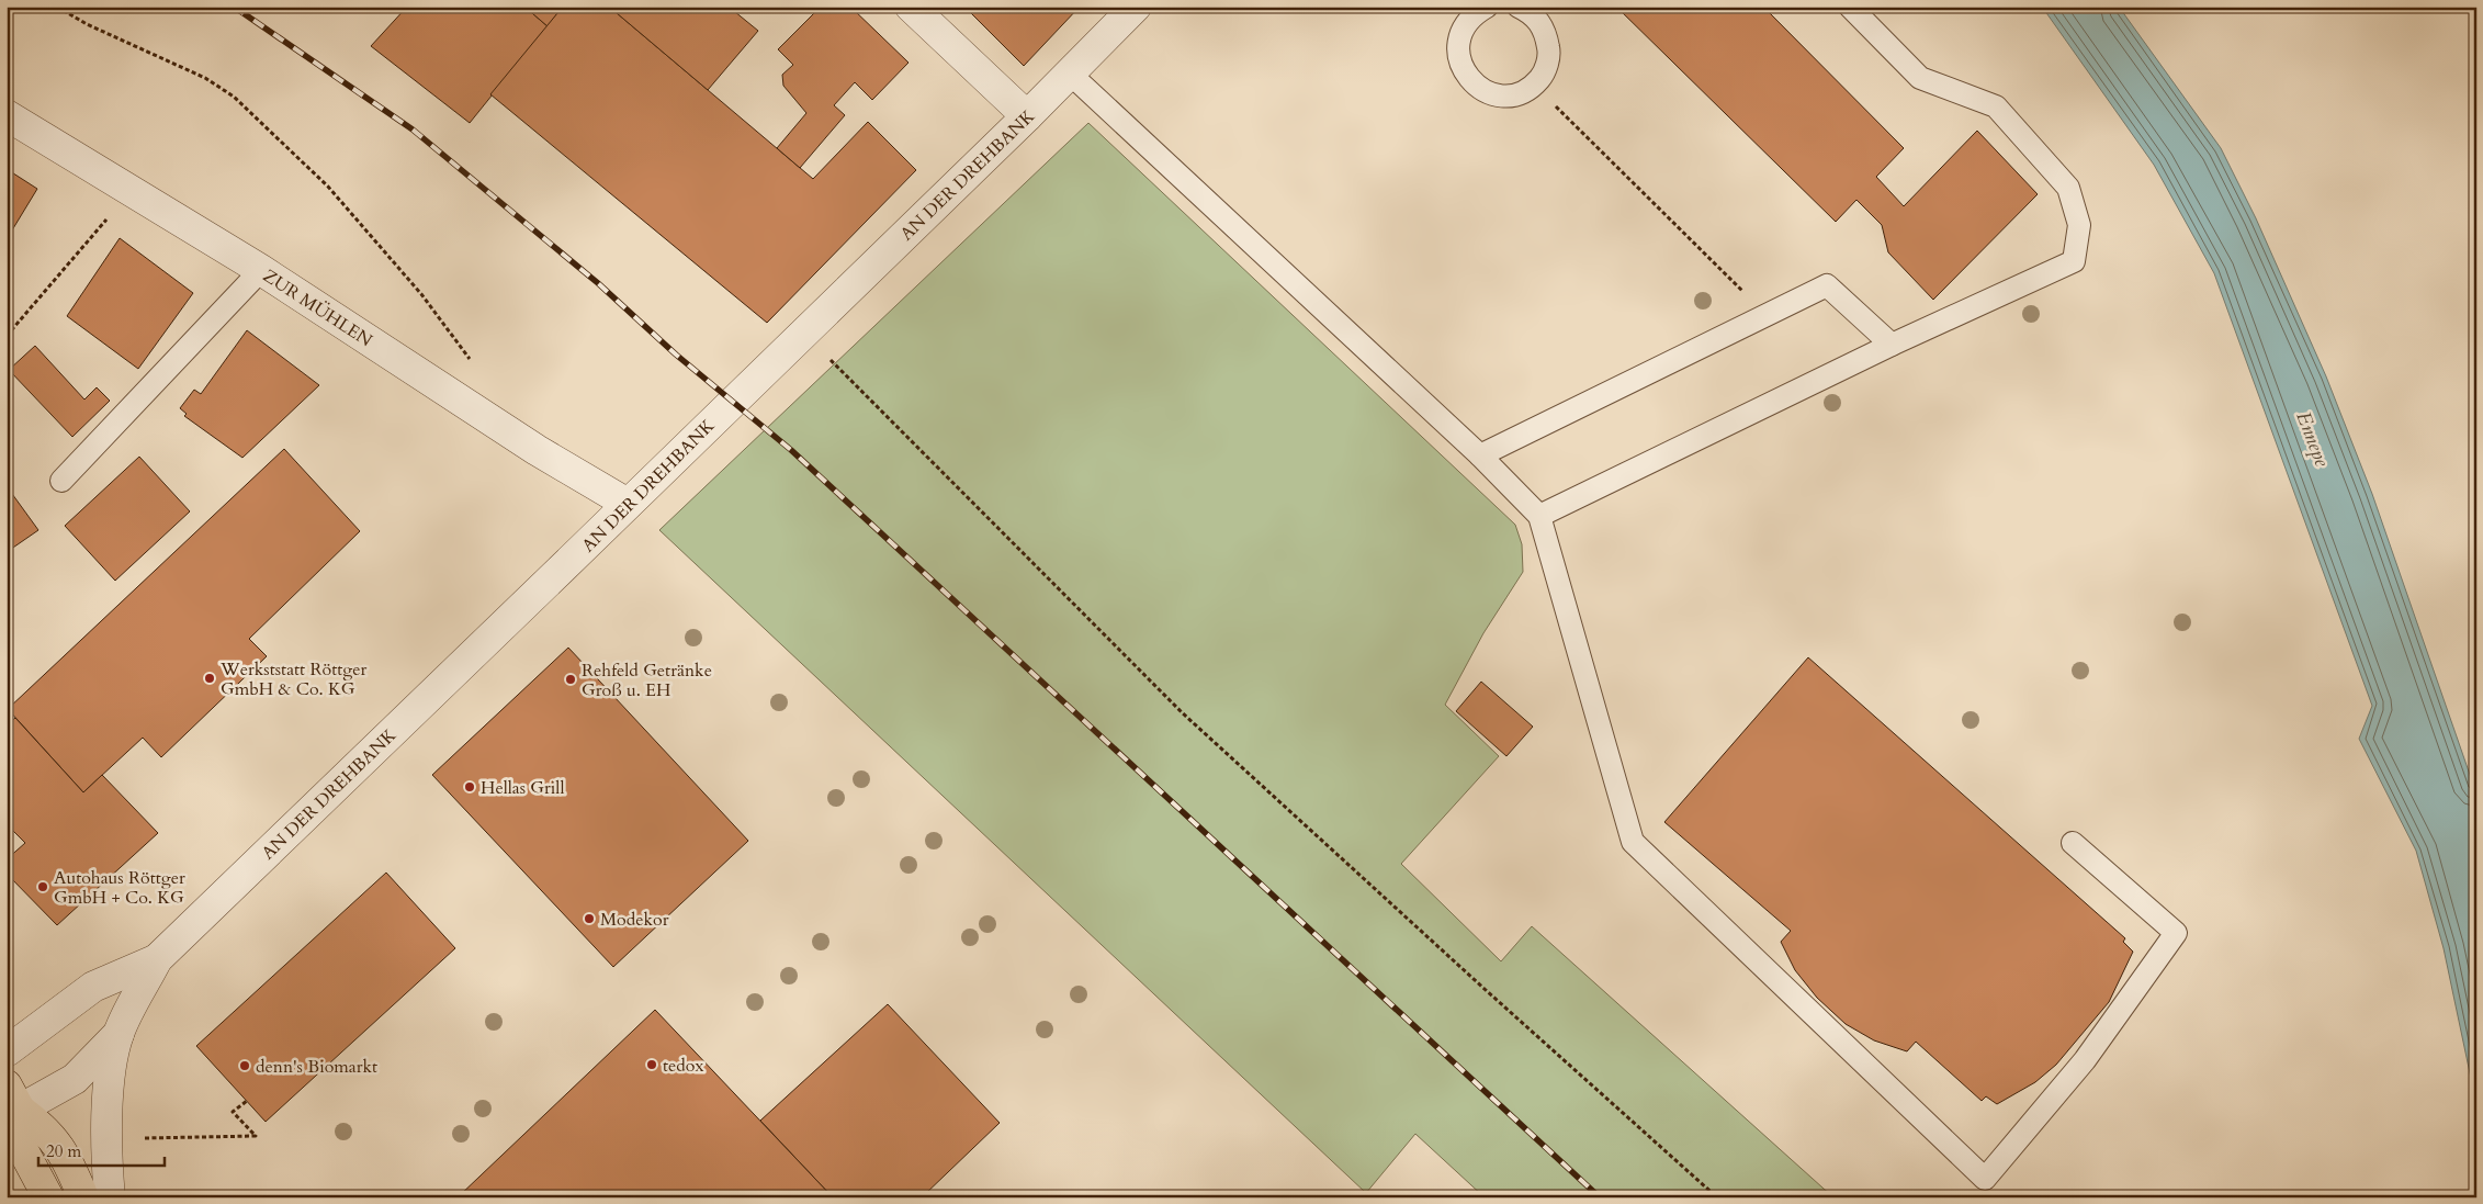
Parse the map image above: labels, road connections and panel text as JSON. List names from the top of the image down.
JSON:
{
  "streets": {
    "street": ["AN DER DREHBANK", "ZUR MÜHLEN"]
  },
  "crossings": [
    ["AN DER DREHBANK", "ZUR MÜHLEN"]
  ],
  "water": ["Ennepe"],
  "places": [
    "Werkststatt Röttger GmbH & Co. KG",
    "Rehfeld Getränke Groß u. EH",
    "Hellas Grill",
    "Autohaus Röttger GmbH + Co. KG",
    "Modekor",
    "tedox",
    "denn's Biomarkt"
  ],
  "scale_bar": "20 m"
}
